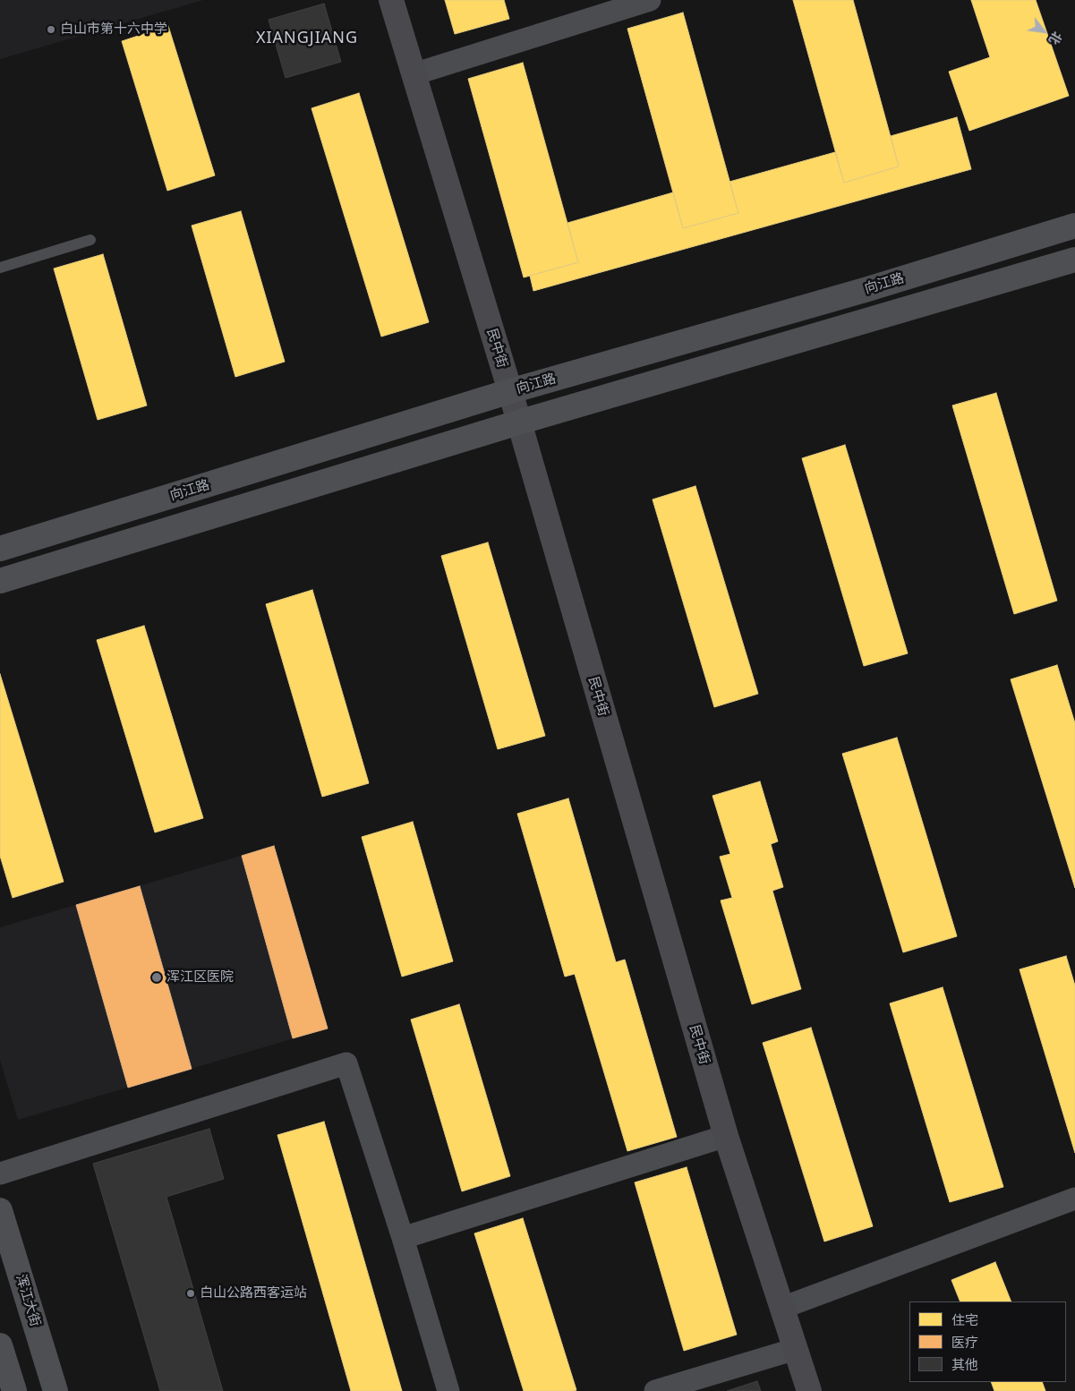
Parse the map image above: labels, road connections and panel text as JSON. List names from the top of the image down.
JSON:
{
  "streets": {
    "main road": ["向江路", "浑江大街"],
    "street": ["民中街"]
  },
  "crossings": [
    ["向江路", "民中街"]
  ],
  "districts": ["XIANGJIANG"],
  "places": ["白山市第十六中学", "浑江区医院", "白山公路西客运站"],
  "legend": ["住宅", "医疗", "其他"],
  "north": "bottom right"
}
